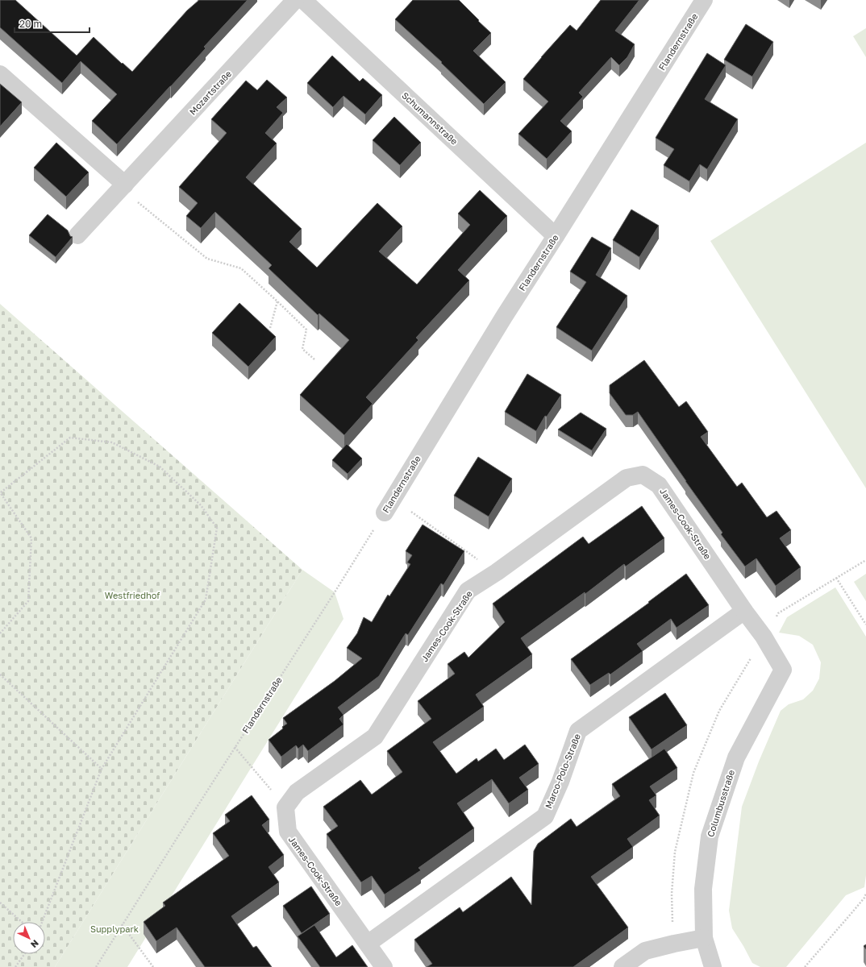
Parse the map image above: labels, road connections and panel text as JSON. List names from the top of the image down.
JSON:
{
  "streets": {
    "street": [
      "Flandernstraße",
      "Mozartstraße",
      "Schumannstraße",
      "James-Cook-Straße",
      "Marco-Polo-Straße",
      "Columbusstraße"
    ]
  },
  "crossings": [
    ["Flandernstraße", "Schumannstraße"],
    ["James-Cook-Straße", "Marco-Polo-Straße"],
    ["James-Cook-Straße", "Columbusstraße"]
  ],
  "parks": ["Westfriedhof", "Supplypark"],
  "scale_bar": "20 m",
  "north": "bottom right"
}
